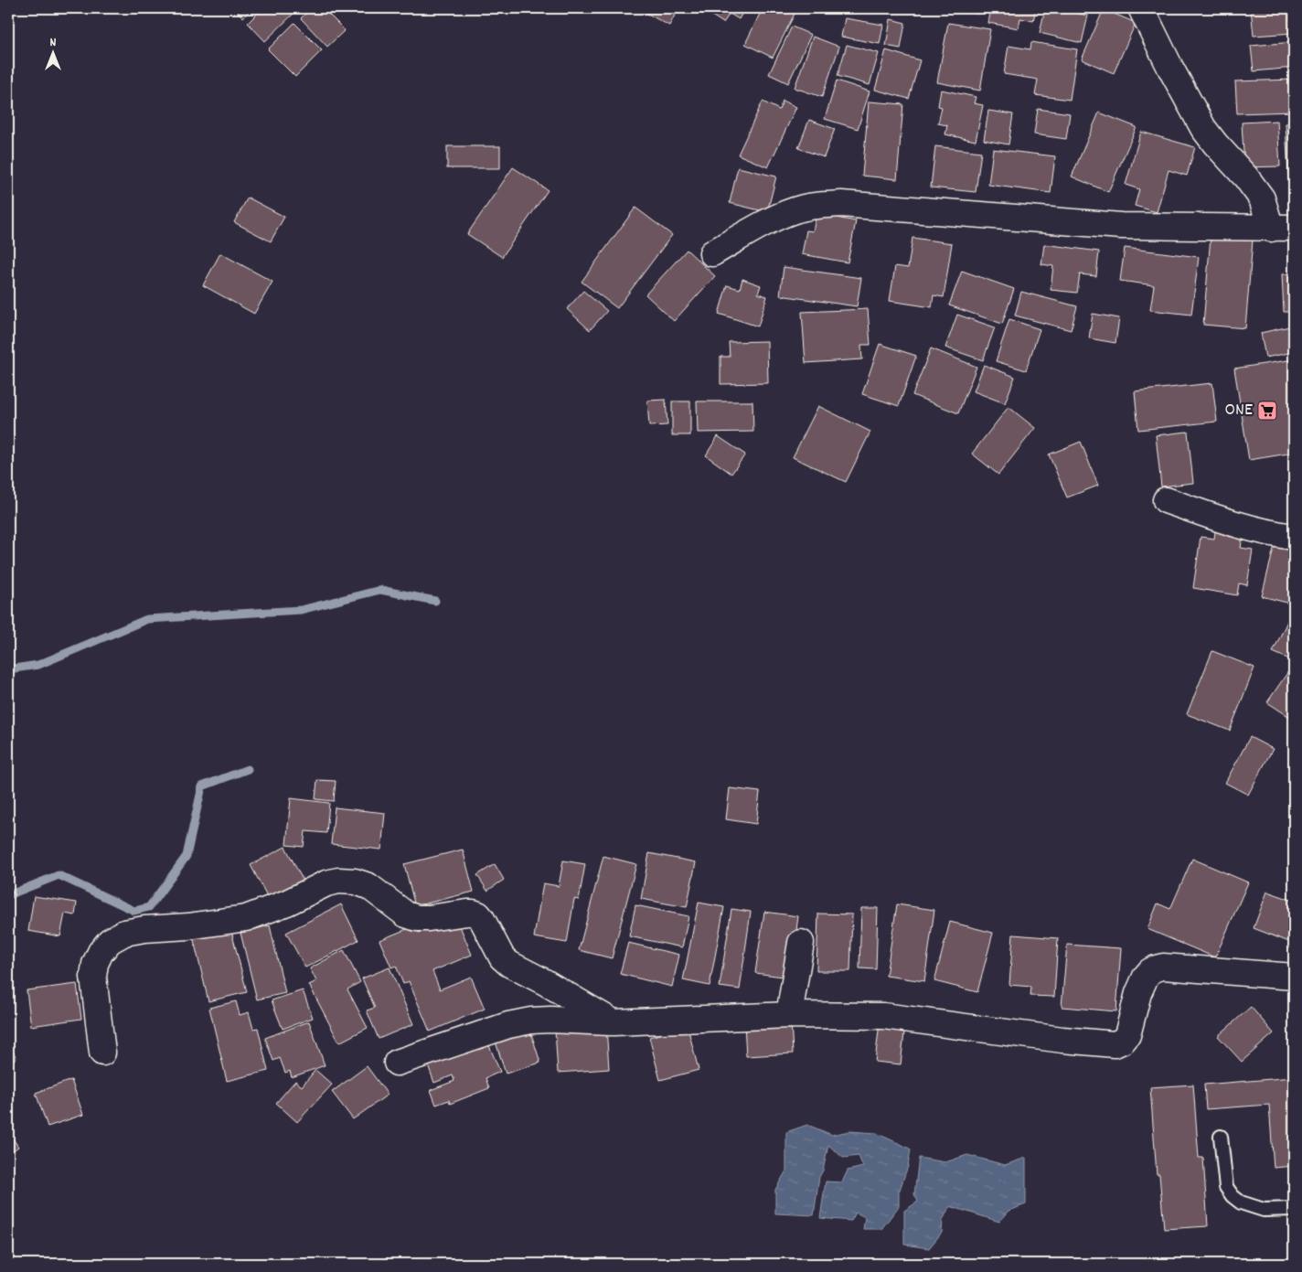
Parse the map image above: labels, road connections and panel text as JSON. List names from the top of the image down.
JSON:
{
  "places": {
    "supermarket": ["ONE"]
  },
  "north": "top"
}
